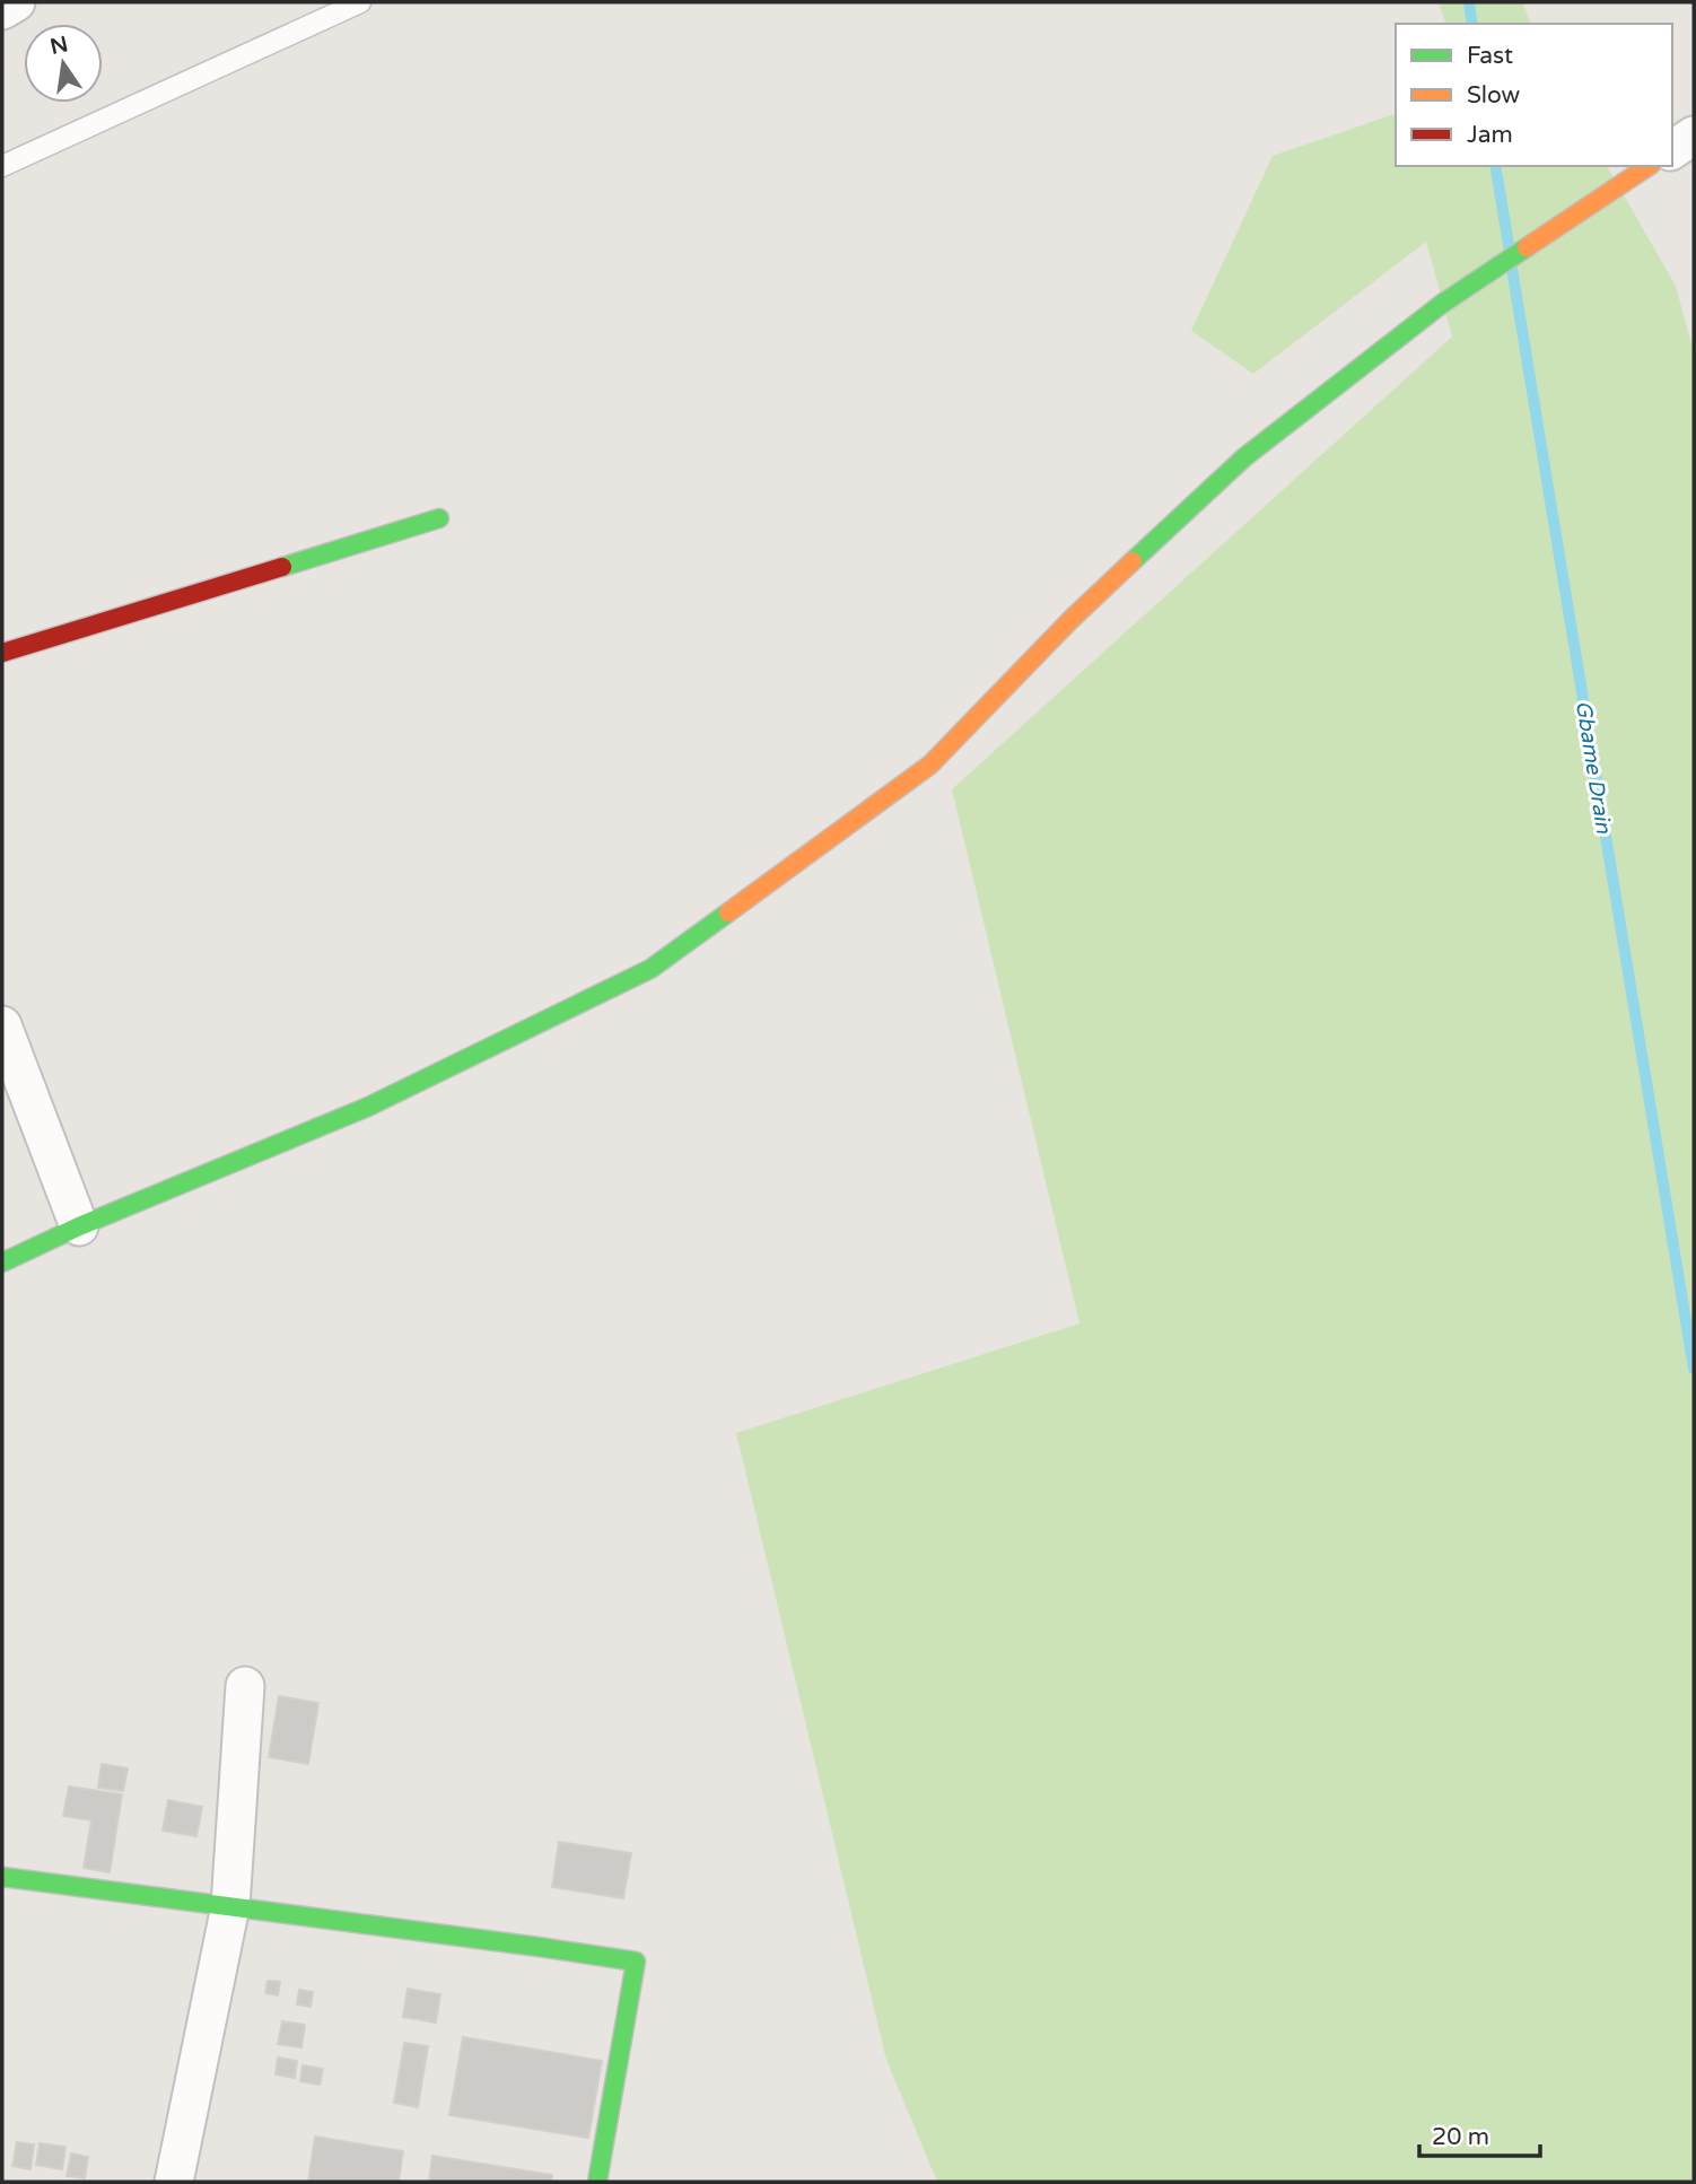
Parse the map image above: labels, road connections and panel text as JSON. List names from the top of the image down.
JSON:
{
  "water": ["Gbame Drain"],
  "legend": ["Fast", "Slow", "Jam"],
  "scale_bar": "20 m",
  "north": "top"
}
